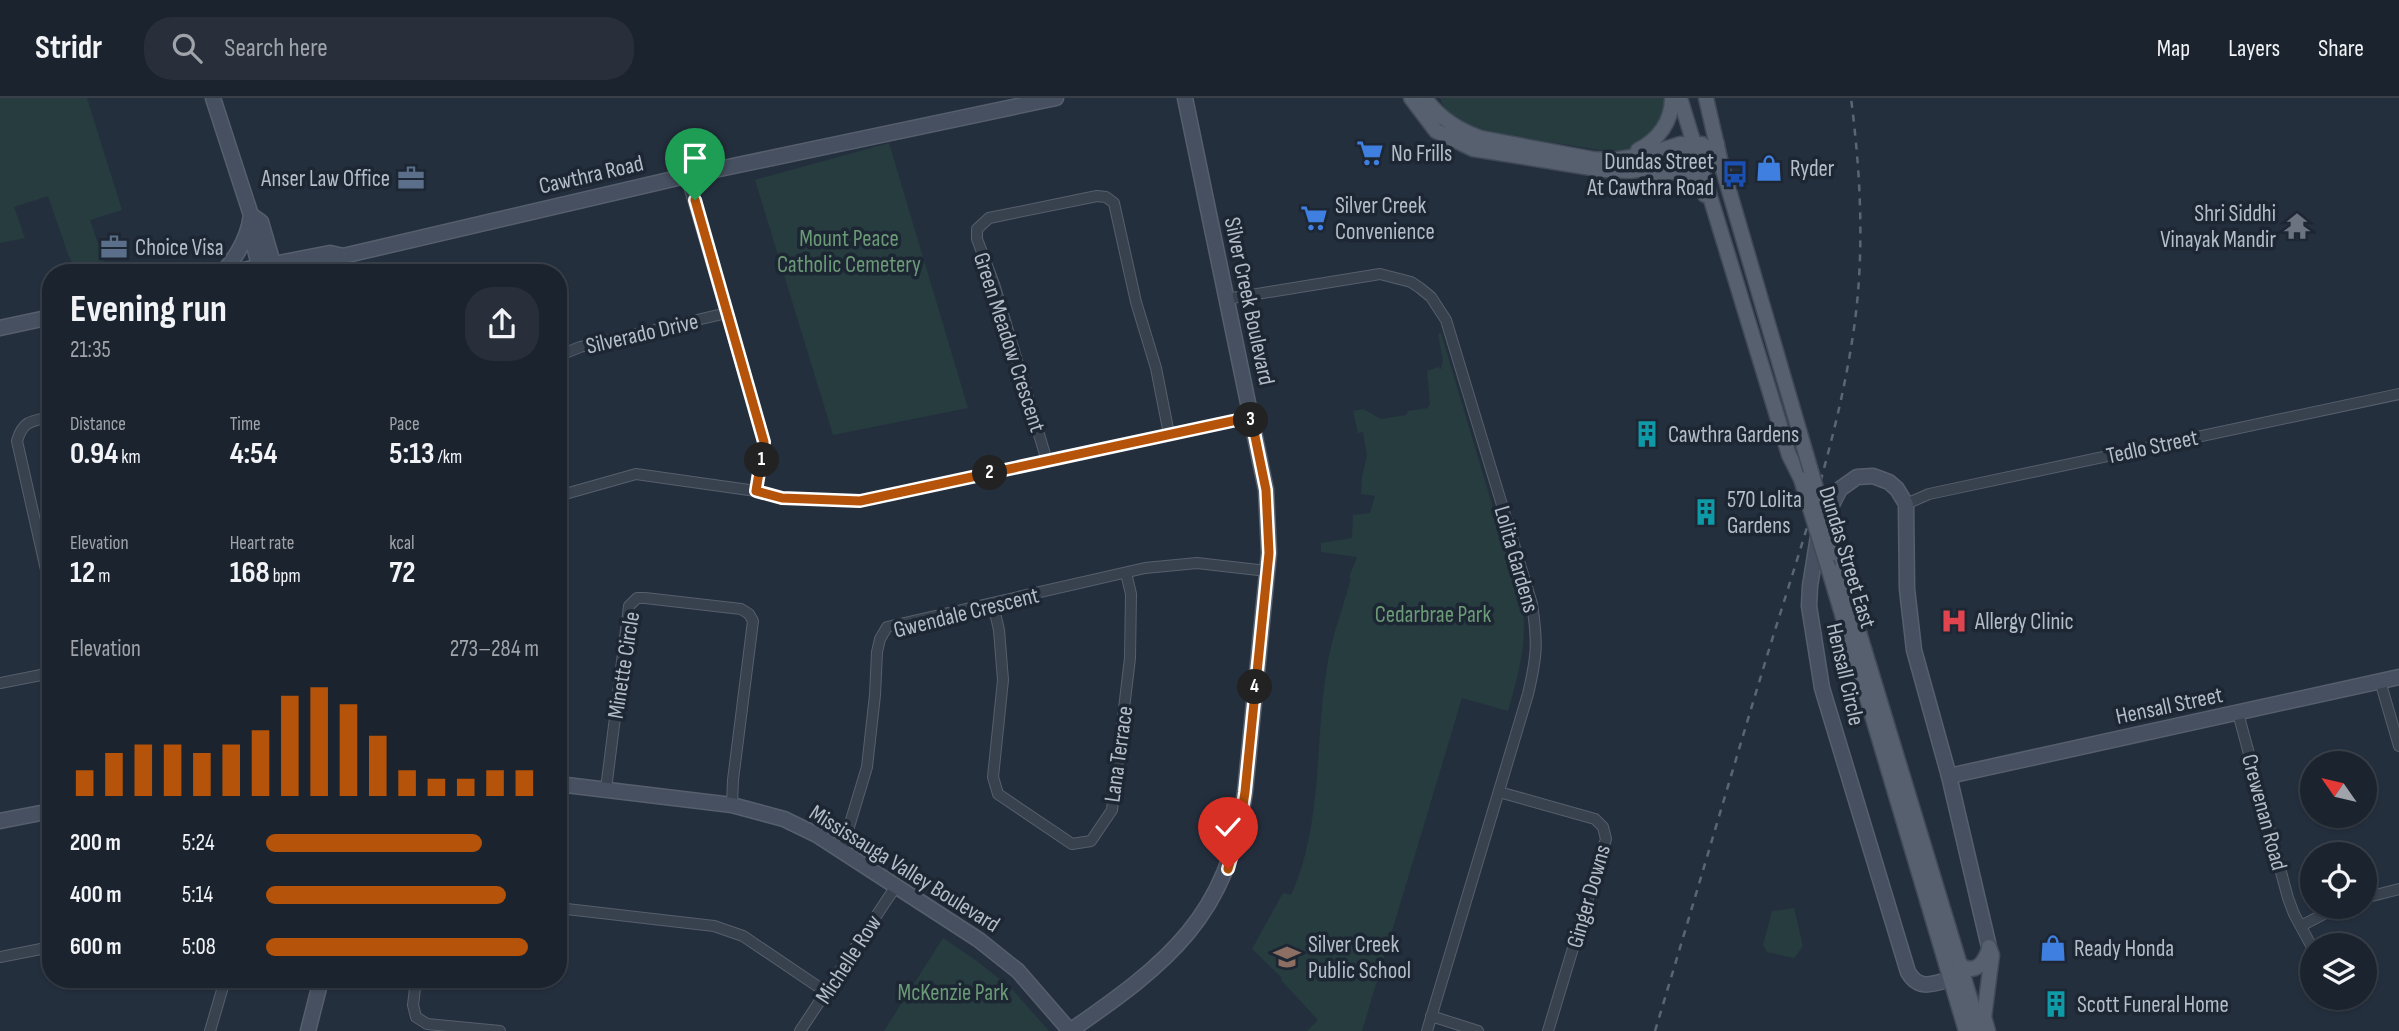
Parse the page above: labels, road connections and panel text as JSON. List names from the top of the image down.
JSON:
{
  "streets": {
    "main road": ["Dundas Street East"],
    "street": [
      "Cawthra Road",
      "Silver Creek Boulevard",
      "Silverado Drive",
      "Green Meadow Crescent",
      "Tedlo Street",
      "Lolita Gardens",
      "Gwendale Crescent",
      "Minette Circle",
      "Hensall Circle",
      "Hensall Street",
      "Lana Terrace",
      "Crewenan Road",
      "Mississauga Valley Boulevard",
      "Ginger Downs",
      "Michelle Row"
    ]
  },
  "crossings": [
    ["Silver Creek Boulevard", "Lolita Gardens"],
    ["Silver Creek Boulevard", "Gwendale Crescent"],
    ["Silver Creek Boulevard", "Mississauga Valley Boulevard"],
    ["Tedlo Street", "Hensall Circle"],
    ["Dundas Street East", "Hensall Circle"],
    ["Lolita Gardens", "Ginger Downs"],
    ["Gwendale Crescent", "Lana Terrace"],
    ["Gwendale Crescent", "Mississauga Valley Boulevard"],
    ["Minette Circle", "Mississauga Valley Boulevard"],
    ["Hensall Street", "Crewenan Road"],
    ["Mississauga Valley Boulevard", "Michelle Row"]
  ],
  "parks": ["Mount Peace Catholic Cemetery", "Cedarbrae Park", "McKenzie Park"],
  "places": {
    "supermarket": ["No Frills", "Silver Creek Convenience"],
    "shop": ["Ryder", "Ready Honda"],
    "bus stop": ["Dundas Street At Cawthra Road"],
    "office": ["Anser Law Office", "Choice Visa"],
    "temple": ["Shri Siddhi Vinayak Mandir"],
    "building": ["Cawthra Gardens", "570 Lolita Gardens", "Scott Funeral Home"],
    "hospital": ["Allergy Clinic"],
    "school or university": ["Silver Creek Public School"]
  },
  "north": "top left",
  "page": {
    "header": "Stridr",
    "search": "Search here",
    "nav": ["Map", "Layers", "Share"],
    "heading": ["Evening run", "21:35"],
    "stats": [
      ["Distance", "0.94 km"],
      ["Time", "4:54"],
      ["Pace", "5:13 /km"],
      ["Elevation", "12 m"],
      ["Heart rate", "168 bpm"],
      ["kcal", "72"]
    ],
    "pins": [
      "3",
      "1",
      "2",
      "4"
    ],
    "chart": ["Elevation", "273–284 m"],
    "list": [
      {
        "name": "200 m",
        "note": "5:24"
      },
      {
        "name": "400 m",
        "note": "5:14"
      },
      {
        "name": "600 m",
        "note": "5:08"
      }
    ]
  }
}
